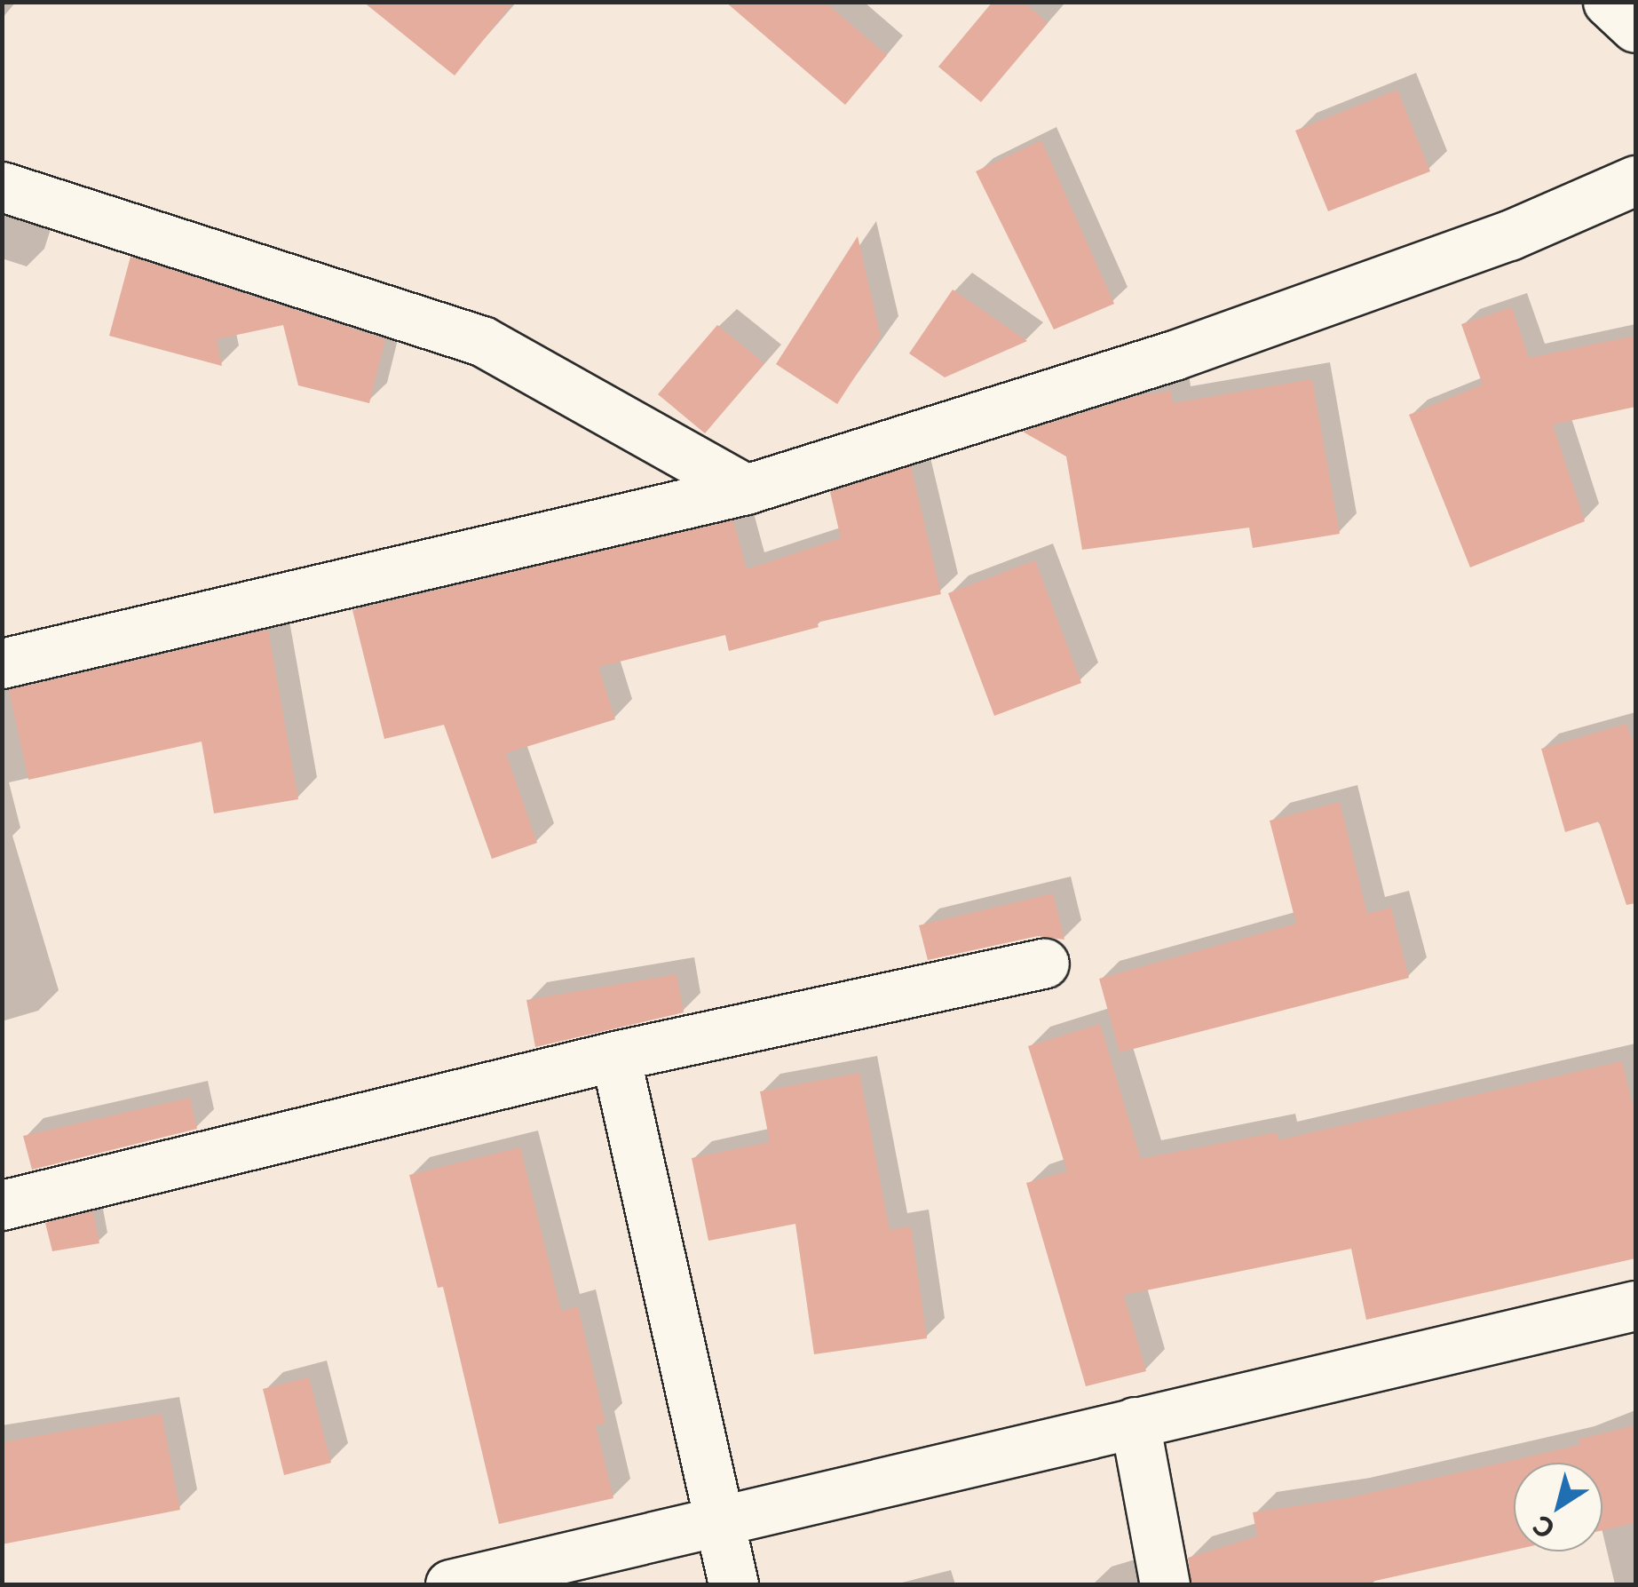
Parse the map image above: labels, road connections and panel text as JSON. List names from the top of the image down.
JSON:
{
  "north": "bottom left"
}
